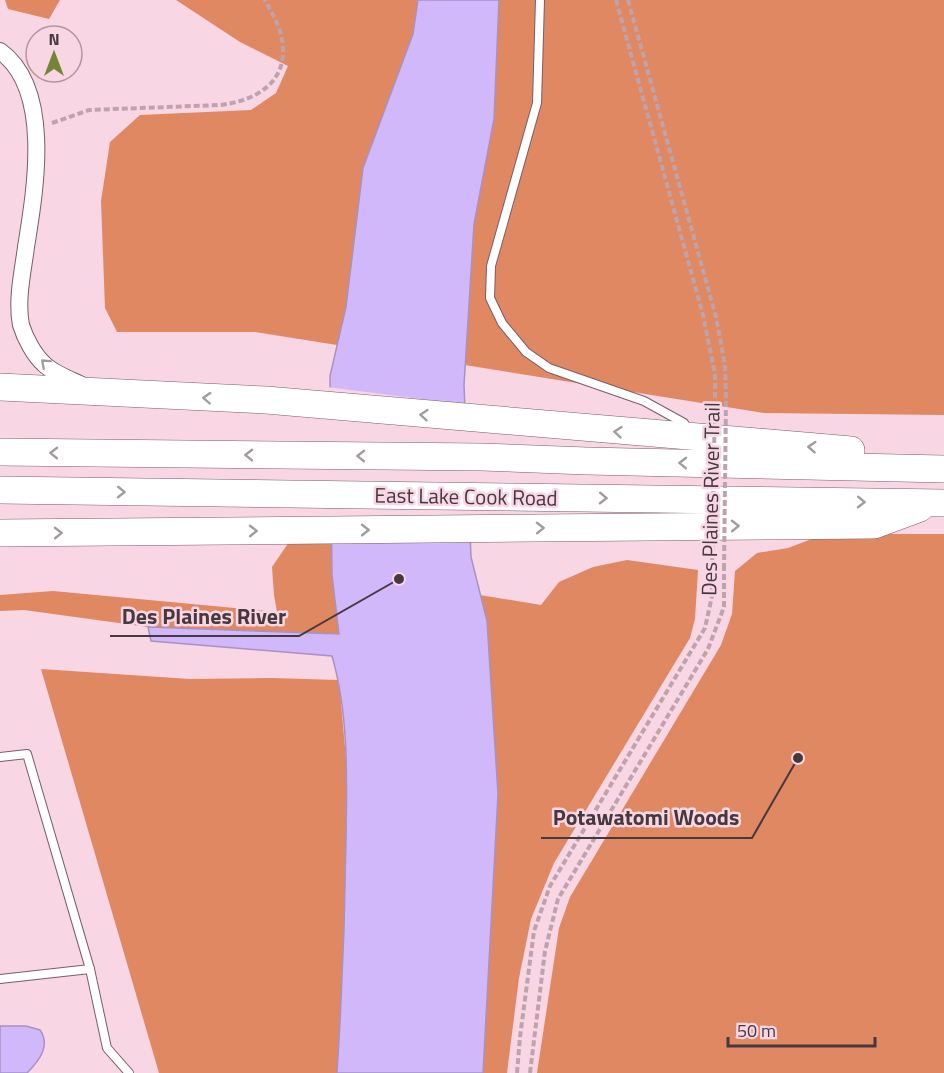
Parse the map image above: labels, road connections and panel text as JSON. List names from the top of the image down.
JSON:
{
  "streets": {
    "main road": ["East Lake Cook Road"],
    "path": ["Des Plaines River Trail"]
  },
  "places": ["Des Plaines River", "Potawatomi Woods"],
  "scale_bar": "50 m",
  "north": "top"
}
